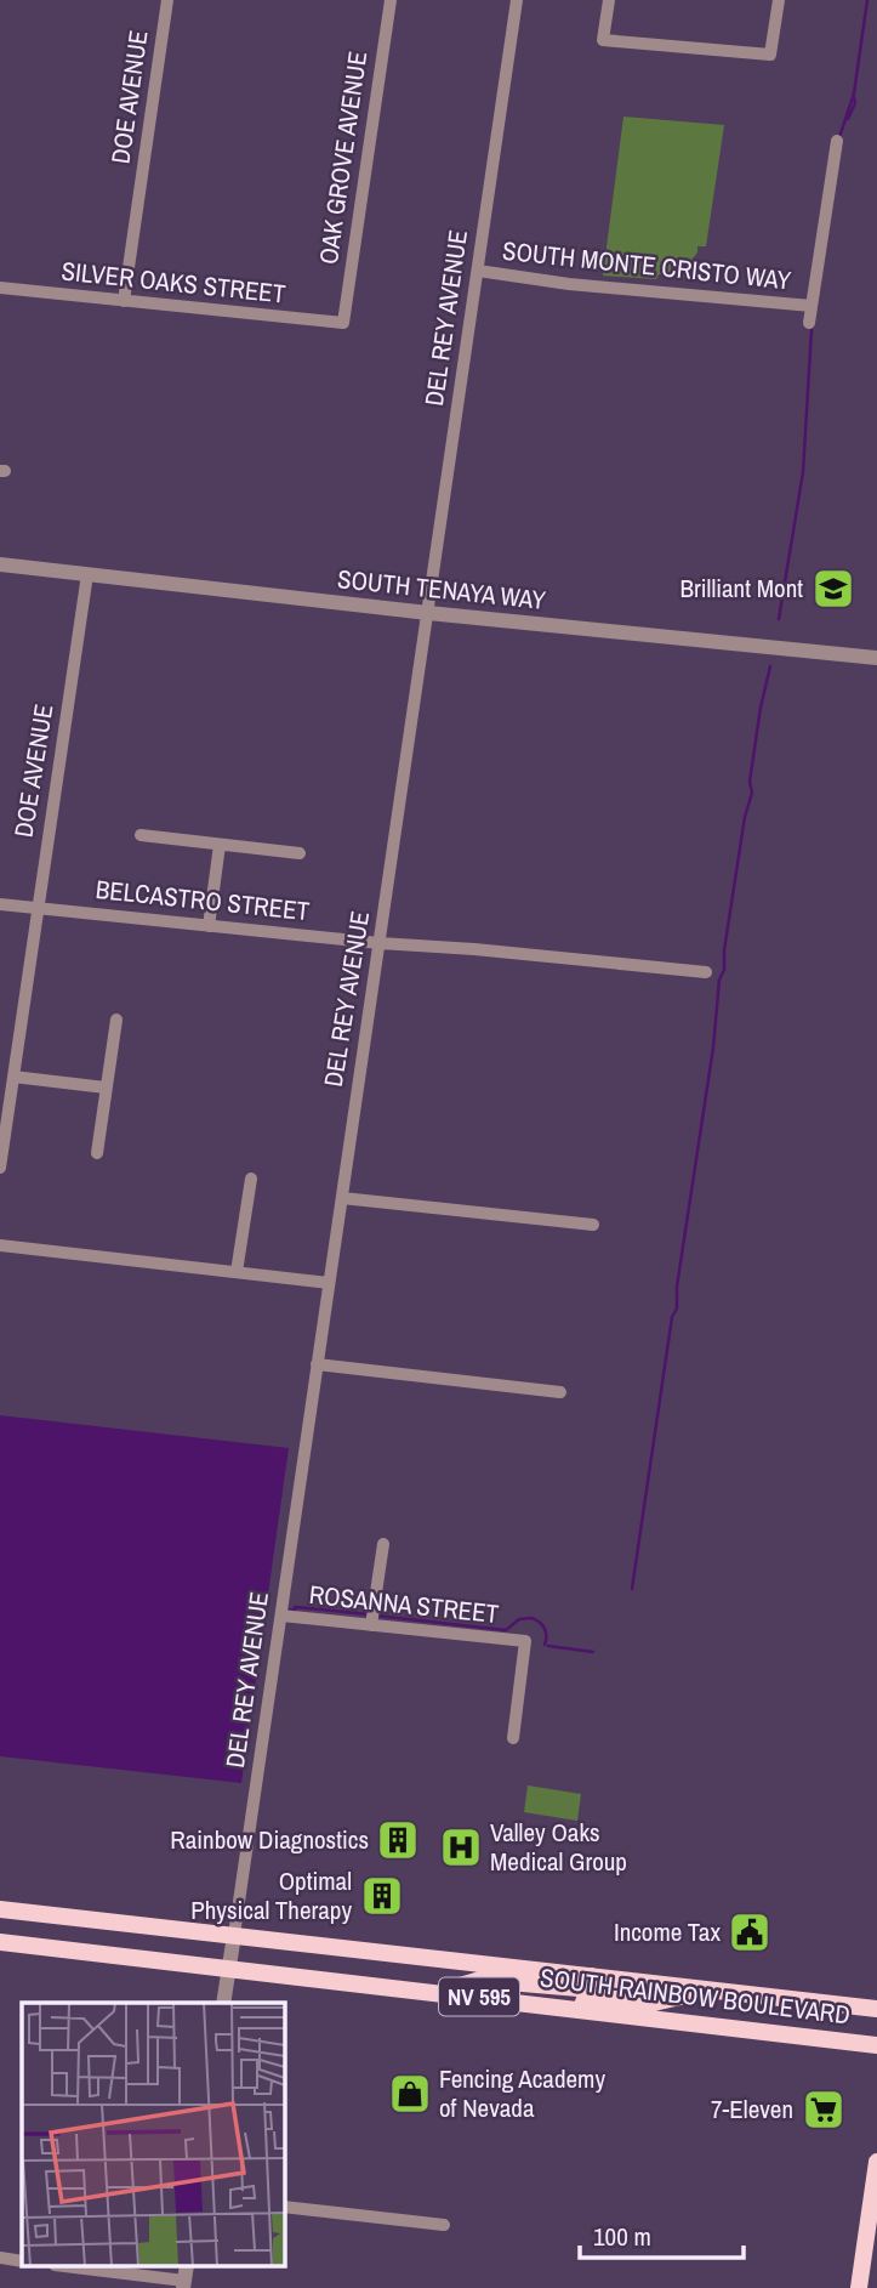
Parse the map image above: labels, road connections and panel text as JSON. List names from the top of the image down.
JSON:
{
  "streets": {
    "main road": ["NV 595", "SOUTH RAINBOW BOULEVARD"],
    "street": [
      "DOE AVENUE",
      "OAK GROVE AVENUE",
      "SOUTH MONTE CRISTO WAY",
      "SILVER OAKS STREET",
      "DEL REY AVENUE",
      "SOUTH TENAYA WAY",
      "BELCASTRO STREET",
      "ROSANNA STREET"
    ]
  },
  "crossings": [
    ["DOE AVENUE", "SILVER OAKS STREET"],
    ["DOE AVENUE", "SOUTH TENAYA WAY"],
    ["DOE AVENUE", "BELCASTRO STREET"],
    ["OAK GROVE AVENUE", "SILVER OAKS STREET"],
    ["SOUTH MONTE CRISTO WAY", "DEL REY AVENUE"],
    ["DEL REY AVENUE", "SOUTH TENAYA WAY"],
    ["DEL REY AVENUE", "BELCASTRO STREET"],
    ["DEL REY AVENUE", "ROSANNA STREET"],
    ["DEL REY AVENUE", "SOUTH RAINBOW BOULEVARD"]
  ],
  "places": {
    "school or university": ["Brilliant Mont"],
    "building": ["Rainbow Diagnostics", "Optimal Physical Therapy"],
    "hospital": ["Valley Oaks Medical Group"],
    "public building": ["Income Tax"],
    "shop": ["Fencing Academy of Nevada"],
    "supermarket": ["7-Eleven"]
  },
  "scale_bar": "100 m"
}
